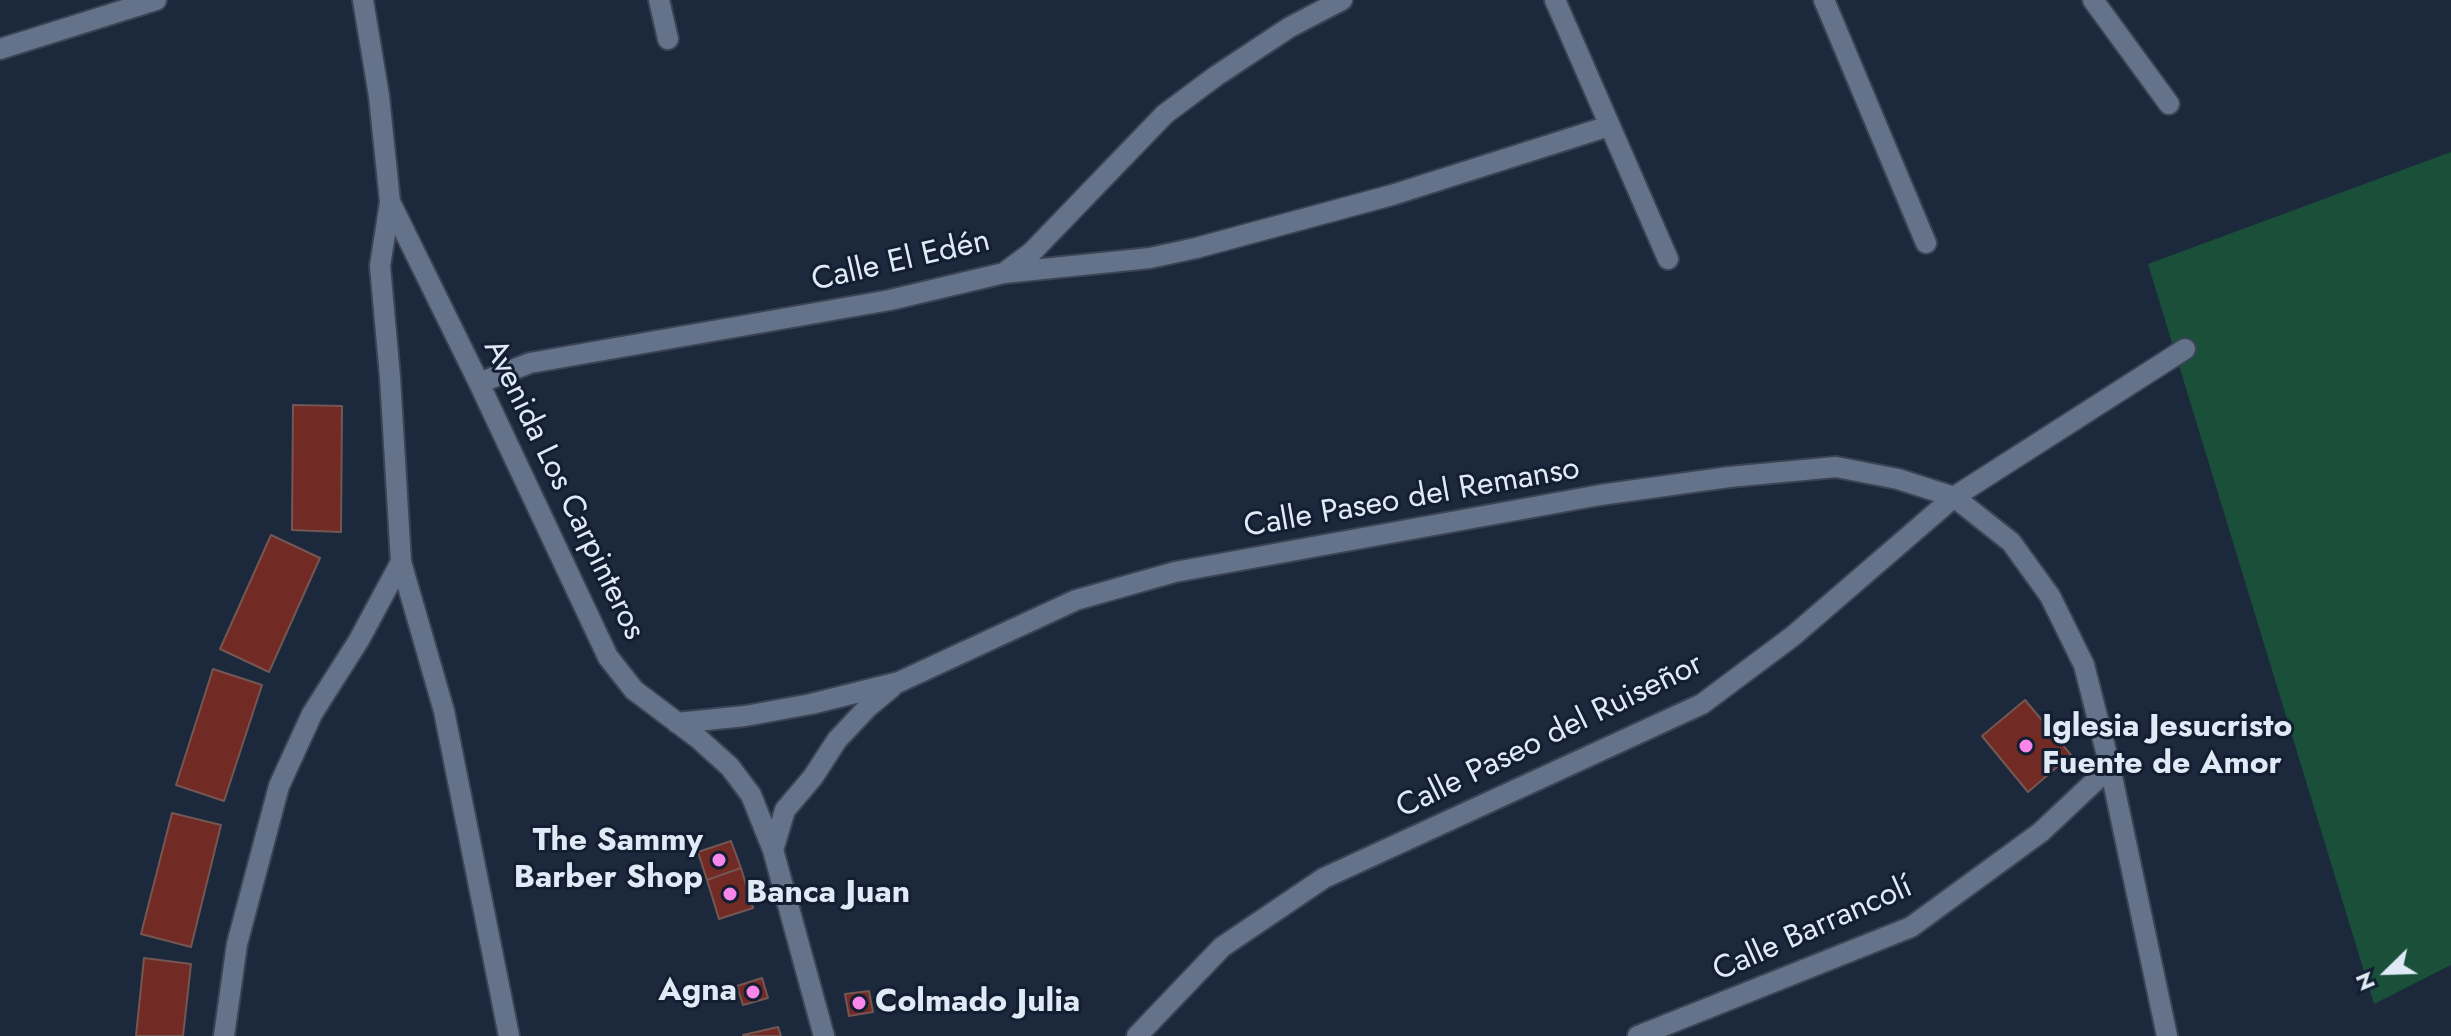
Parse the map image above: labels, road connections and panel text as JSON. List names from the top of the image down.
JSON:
{
  "streets": {
    "street": [
      "Calle El Edén",
      "Avenida Los Carpinteros",
      "Calle Paseo del Remanso",
      "Calle Paseo del Ruiseñor",
      "Calle Barrancolí"
    ]
  },
  "crossings": [
    ["Calle El Edén", "Avenida Los Carpinteros"],
    ["Calle Paseo del Remanso", "Calle Paseo del Ruiseñor"]
  ],
  "places": [
    "Iglesia Jesucristo Fuente de Amor",
    "The Sammy Barber Shop",
    "Banca Juan",
    "Agna",
    "Colmado Julia"
  ],
  "north": "bottom left"
}
